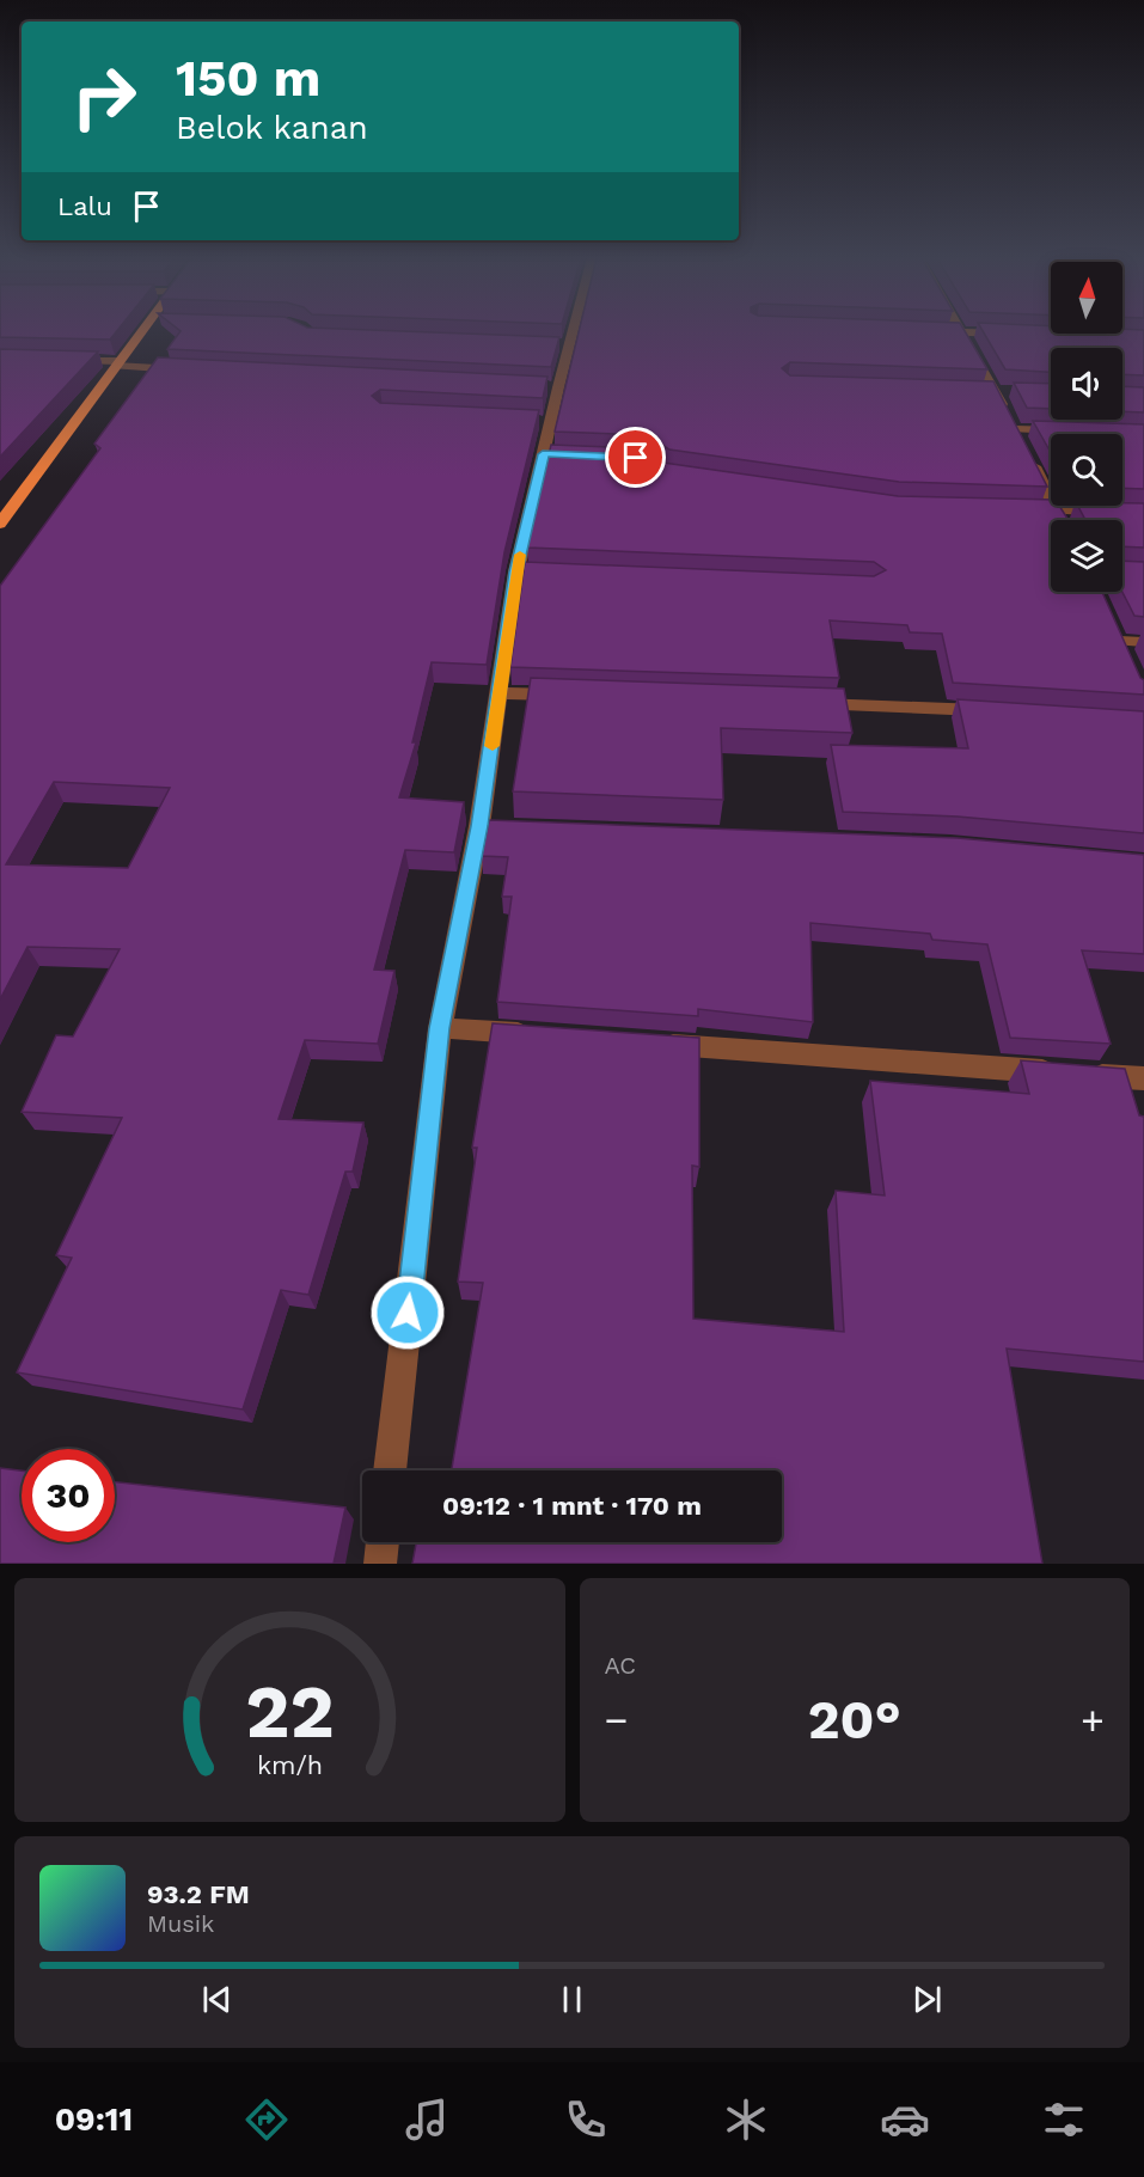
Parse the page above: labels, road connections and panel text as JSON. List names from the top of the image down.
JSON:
{
  "north": "top",
  "page": {
    "turn": ["150 m", "Belok kanan"],
    "then": "Lalu",
    "limit": "30",
    "trip": "09:12 · 1 mnt · 170 m",
    "tile": "AC",
    "heat": ["−", "20°", "+"],
    "song": ["93.2 FM", "Musik"],
    "tabs": "09:11",
    "gauge": ["22", "km/h"]
  }
}
